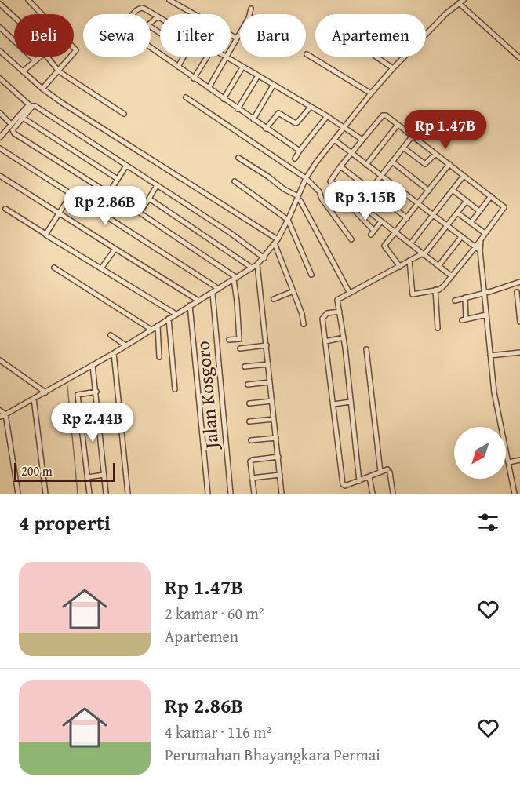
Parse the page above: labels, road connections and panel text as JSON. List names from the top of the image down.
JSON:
{
  "streets": {
    "street": ["Jalan Kosgoro"]
  },
  "scale_bar": "200 m",
  "north": "bottom left",
  "page": {
    "chip": [
      "Beli",
      "Sewa",
      "Filter",
      "Baru",
      "Apartemen"
    ],
    "price": [
      "Rp 1.47B",
      "Rp 3.15B",
      "Rp 2.86B",
      "Rp 2.44B"
    ],
    "scale": "200 m",
    "heading": "4 properti",
    "list": [
      {
        "name": "Rp 1.47B",
        "note": "2 kamar · 60 m² · Apartemen"
      },
      {
        "name": "Rp 2.86B",
        "note": "4 kamar · 116 m² · Perumahan Bhayangkara Permai"
      }
    ]
  }
}
